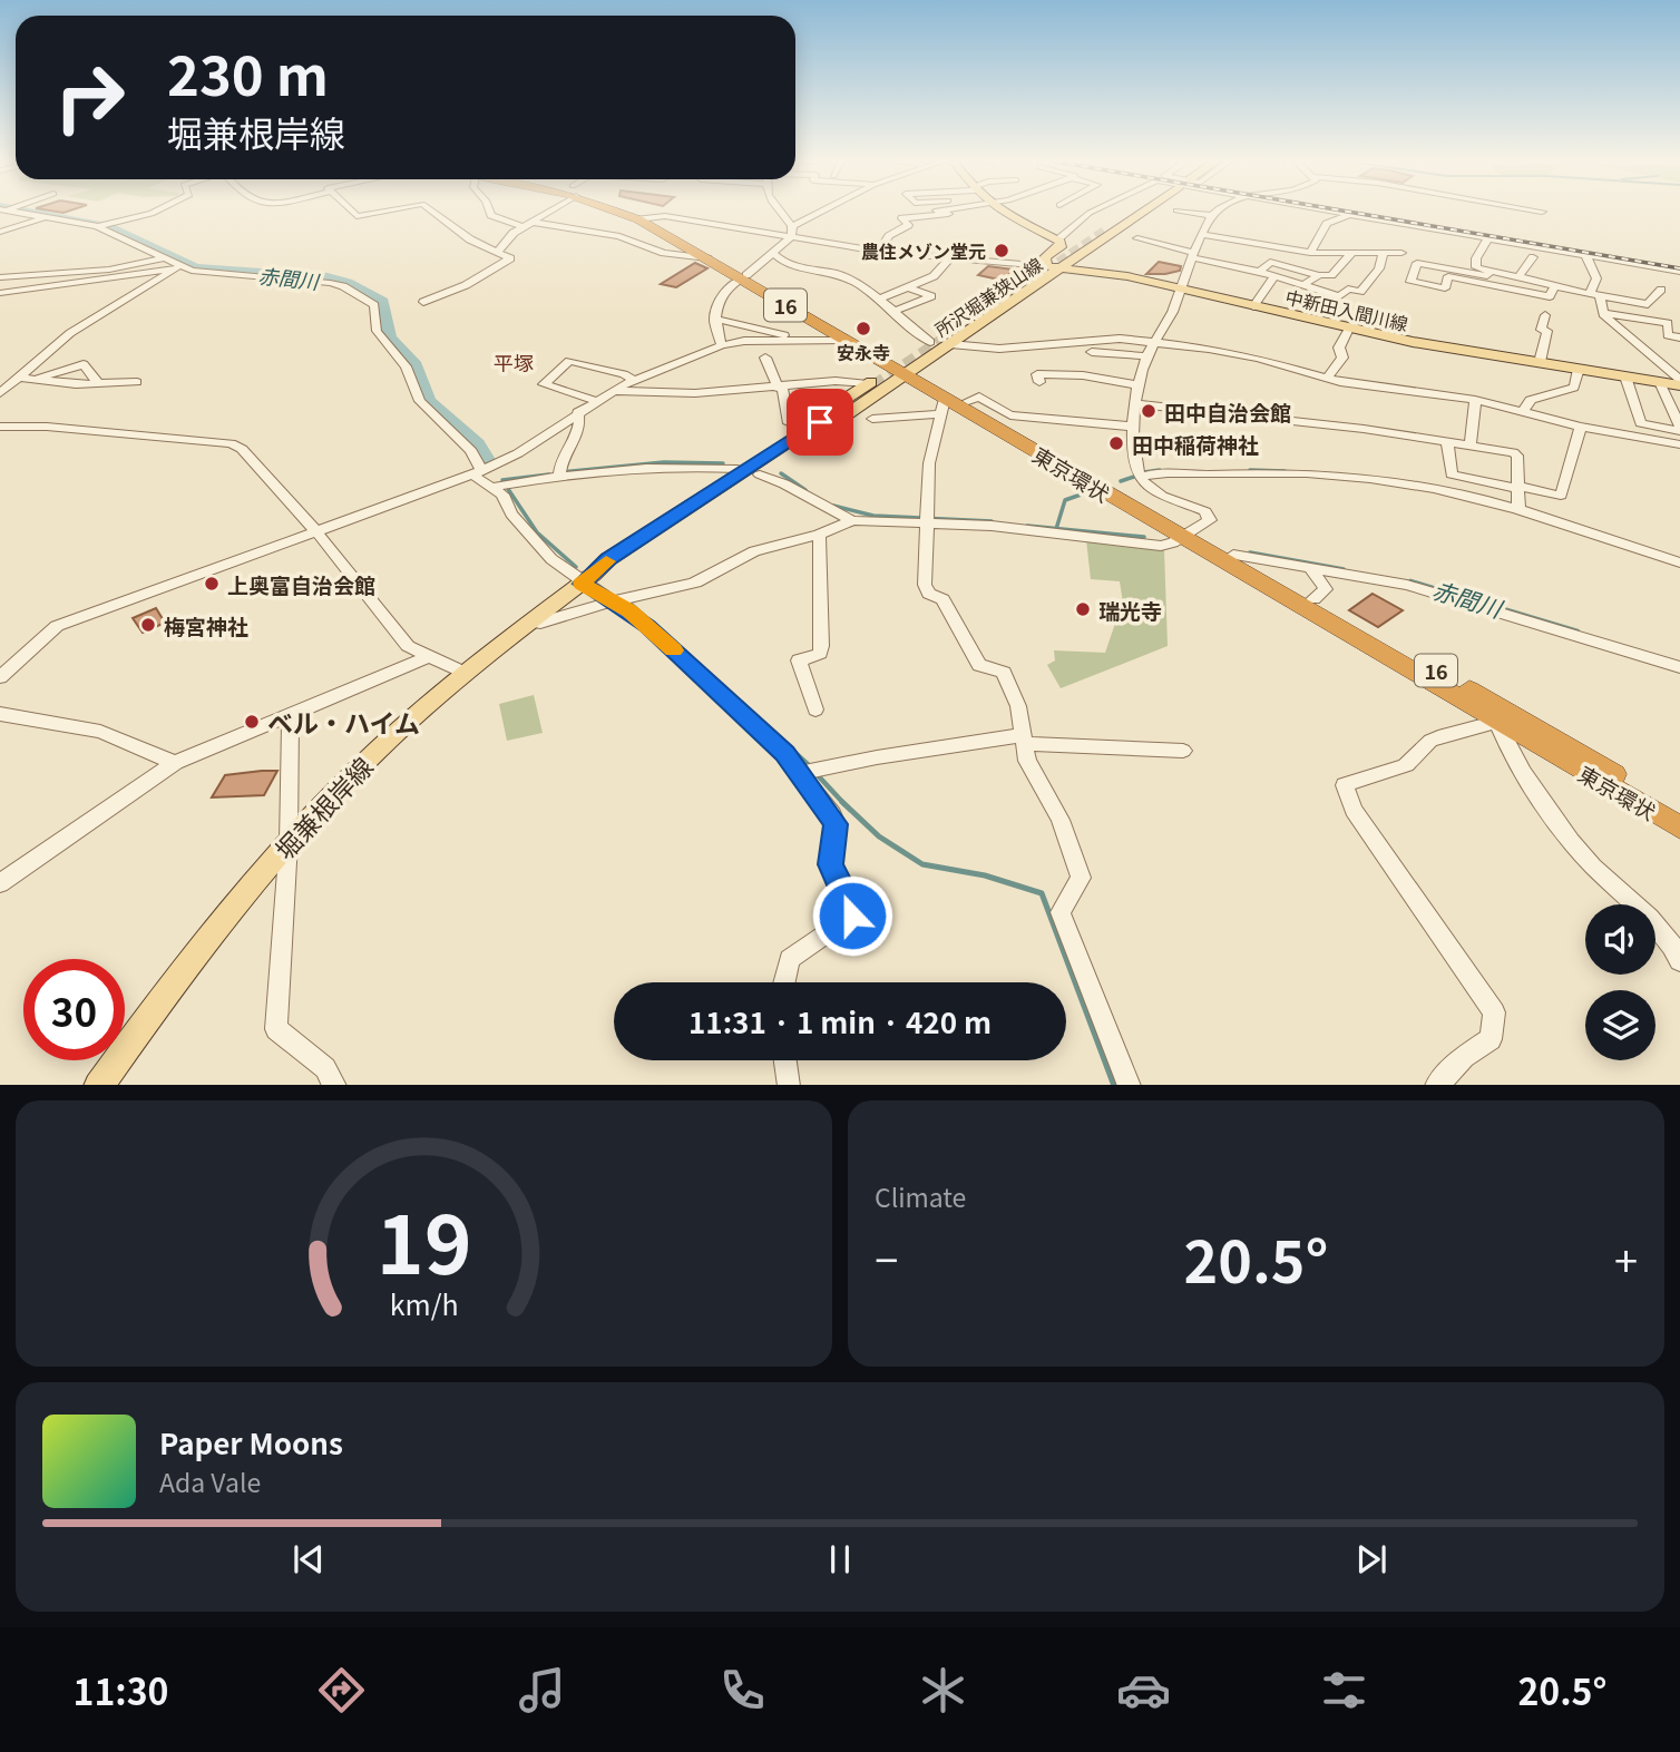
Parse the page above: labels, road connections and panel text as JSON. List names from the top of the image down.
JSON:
{
  "streets": {
    "highway": ["16", "東京環状"],
    "main road": ["所沢堀兼狭山線", "中新田入間川線", "堀兼根岸線"]
  },
  "crossings": [
    ["所沢堀兼狭山線", "中新田入間川線"],
    ["所沢堀兼狭山線", "東京環状"],
    ["所沢堀兼狭山線", "堀兼根岸線"],
    ["東京環状", "堀兼根岸線"]
  ],
  "districts": ["平塚"],
  "water": ["赤間川"],
  "places": [
    "農住メゾン堂元",
    "安永寺",
    "田中自治会館",
    "田中稲荷神社",
    "上奥富自治会館",
    "瑞光寺",
    "梅宮神社",
    "ベル・ハイム"
  ],
  "page": {
    "turn": ["230 m", "堀兼根岸線"],
    "limit": "30",
    "trip": "11:31 · 1 min · 420 m",
    "tile": "Climate",
    "heat": ["−", "20.5°", "+"],
    "song": ["Paper Moons", "Ada Vale"],
    "tabs": ["11:30", "20.5°"],
    "gauge": ["19", "km/h"]
  }
}
